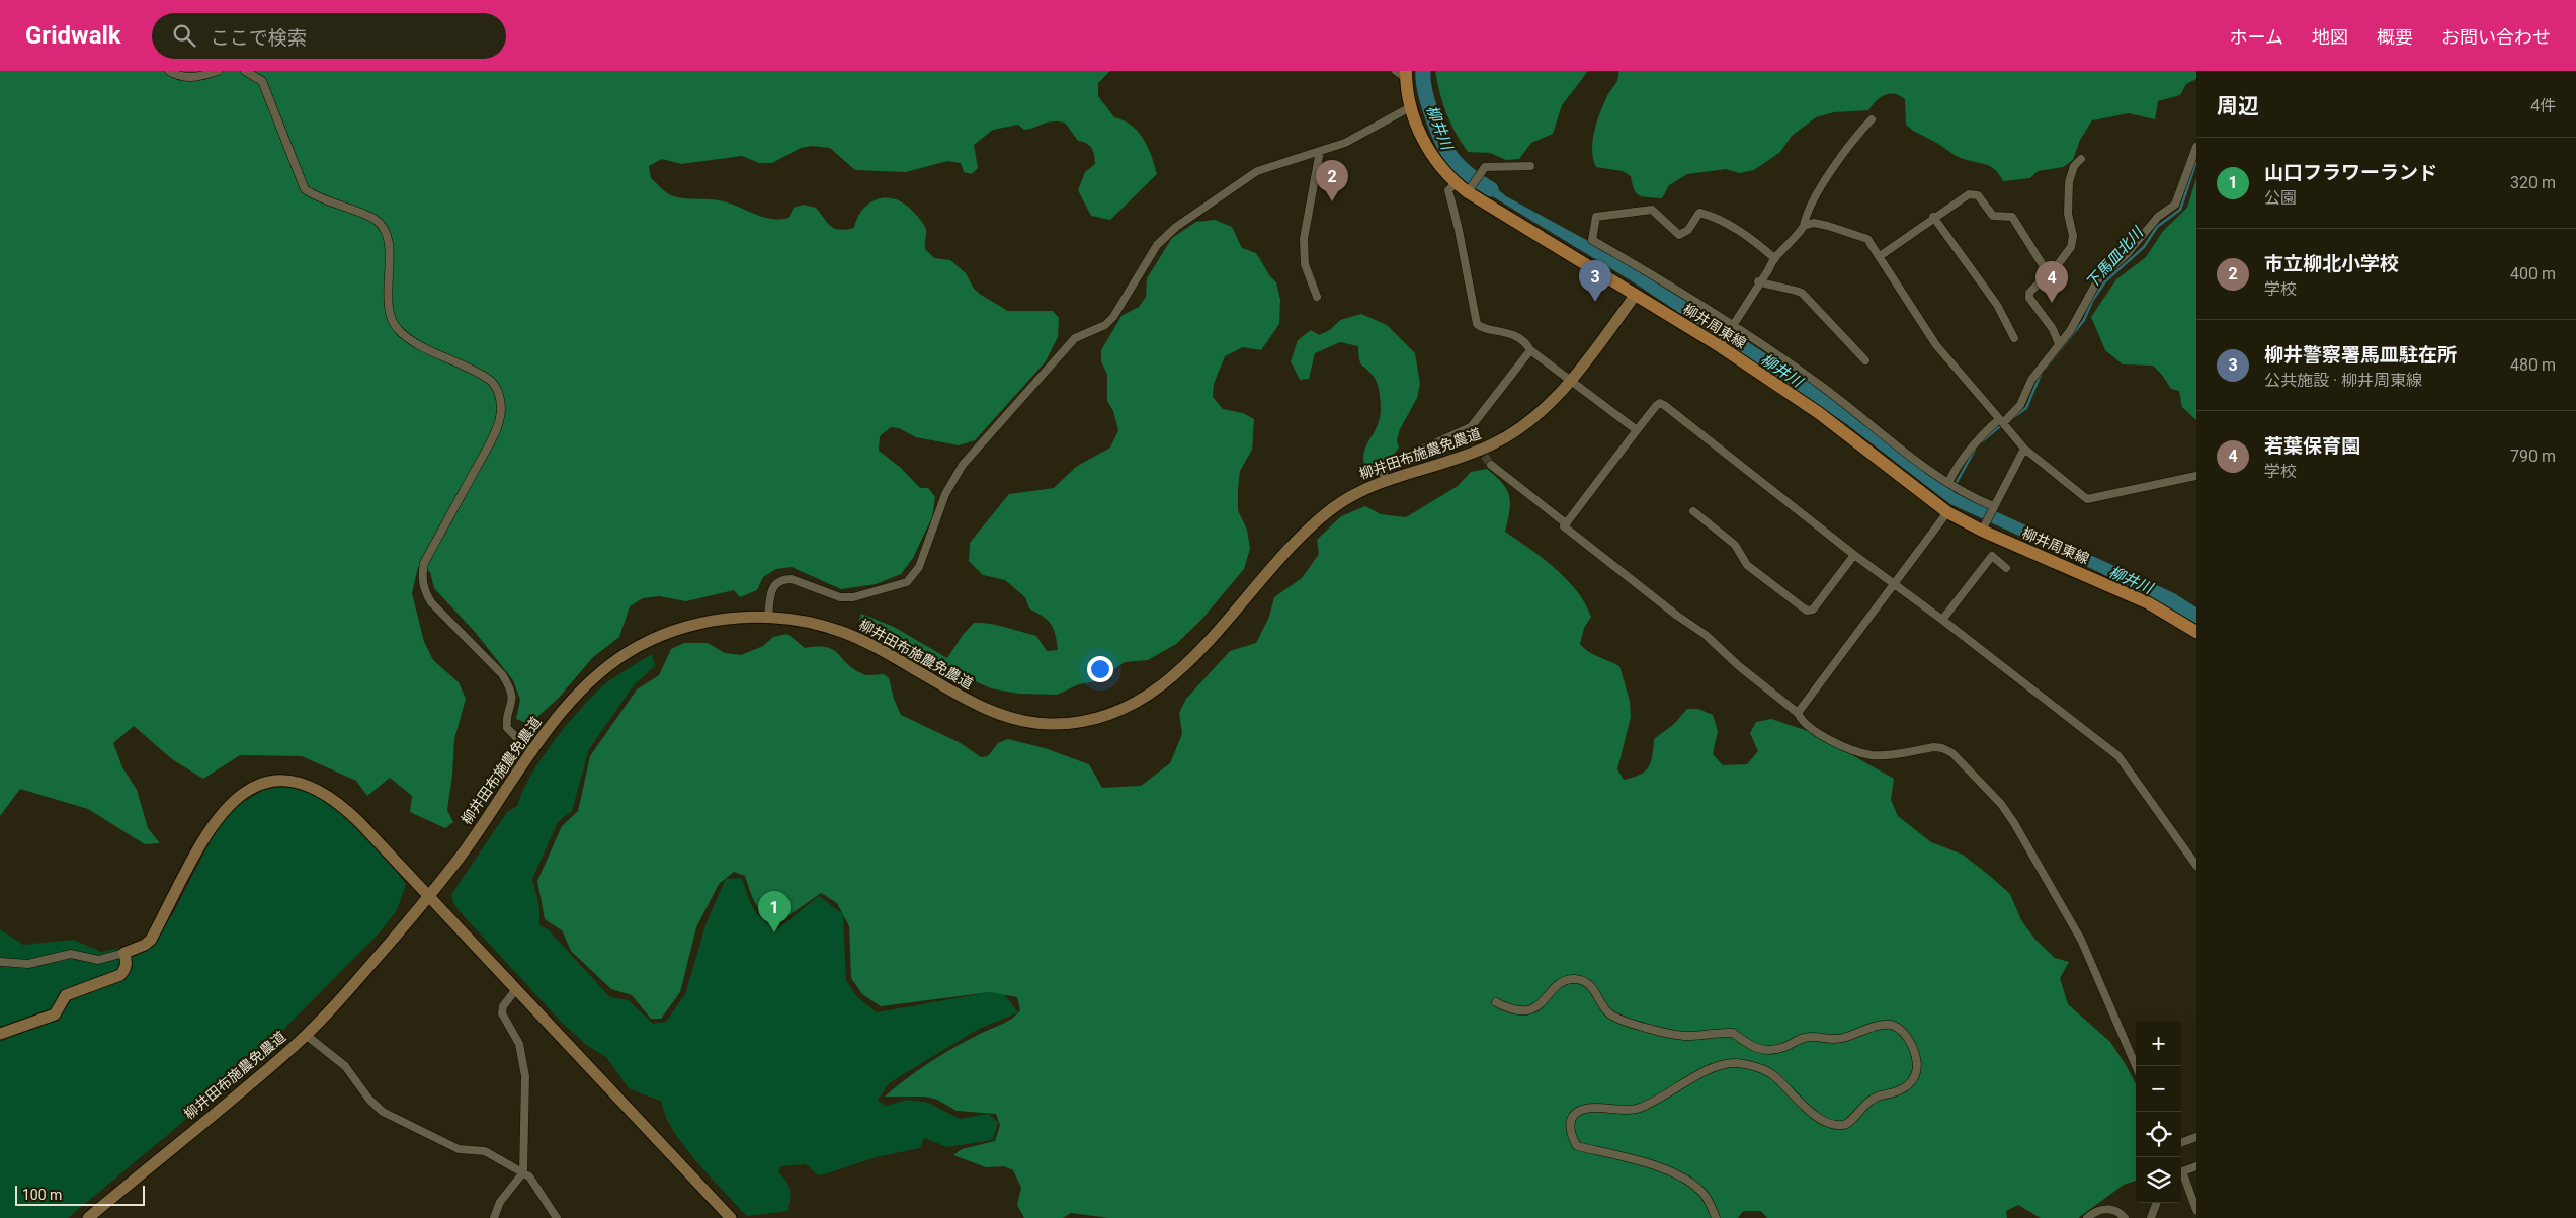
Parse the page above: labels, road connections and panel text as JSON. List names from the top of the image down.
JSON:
{
  "streets": {
    "main road": ["柳井周東線"],
    "street": ["柳井田布施農免農道"]
  },
  "crossings": [
    ["柳井周東線", "柳井田布施農免農道"]
  ],
  "water": ["柳井川", "下馬皿北川"],
  "scale_bar": "100 m",
  "page": {
    "header": "Gridwalk",
    "search": "ここで検索",
    "nav": [
      "ホーム",
      "地図",
      "概要",
      "お問い合わせ"
    ],
    "heading": ["周辺", "4件"],
    "list": [
      {
        "mark": "1",
        "name": "山口フラワーランド",
        "note": "公園",
        "value": "320 m"
      },
      {
        "mark": "2",
        "name": "市立柳北小学校",
        "note": "学校",
        "value": "400 m"
      },
      {
        "mark": "3",
        "name": "柳井警察署馬皿駐在所",
        "note": "公共施設 · 柳井周東線",
        "value": "480 m"
      },
      {
        "mark": "4",
        "name": "若葉保育園",
        "note": "学校",
        "value": "790 m"
      }
    ],
    "pins": [
      "2",
      "3",
      "4",
      "1"
    ],
    "map_buttons": ["+", "−"],
    "scale": "100 m"
  }
}
